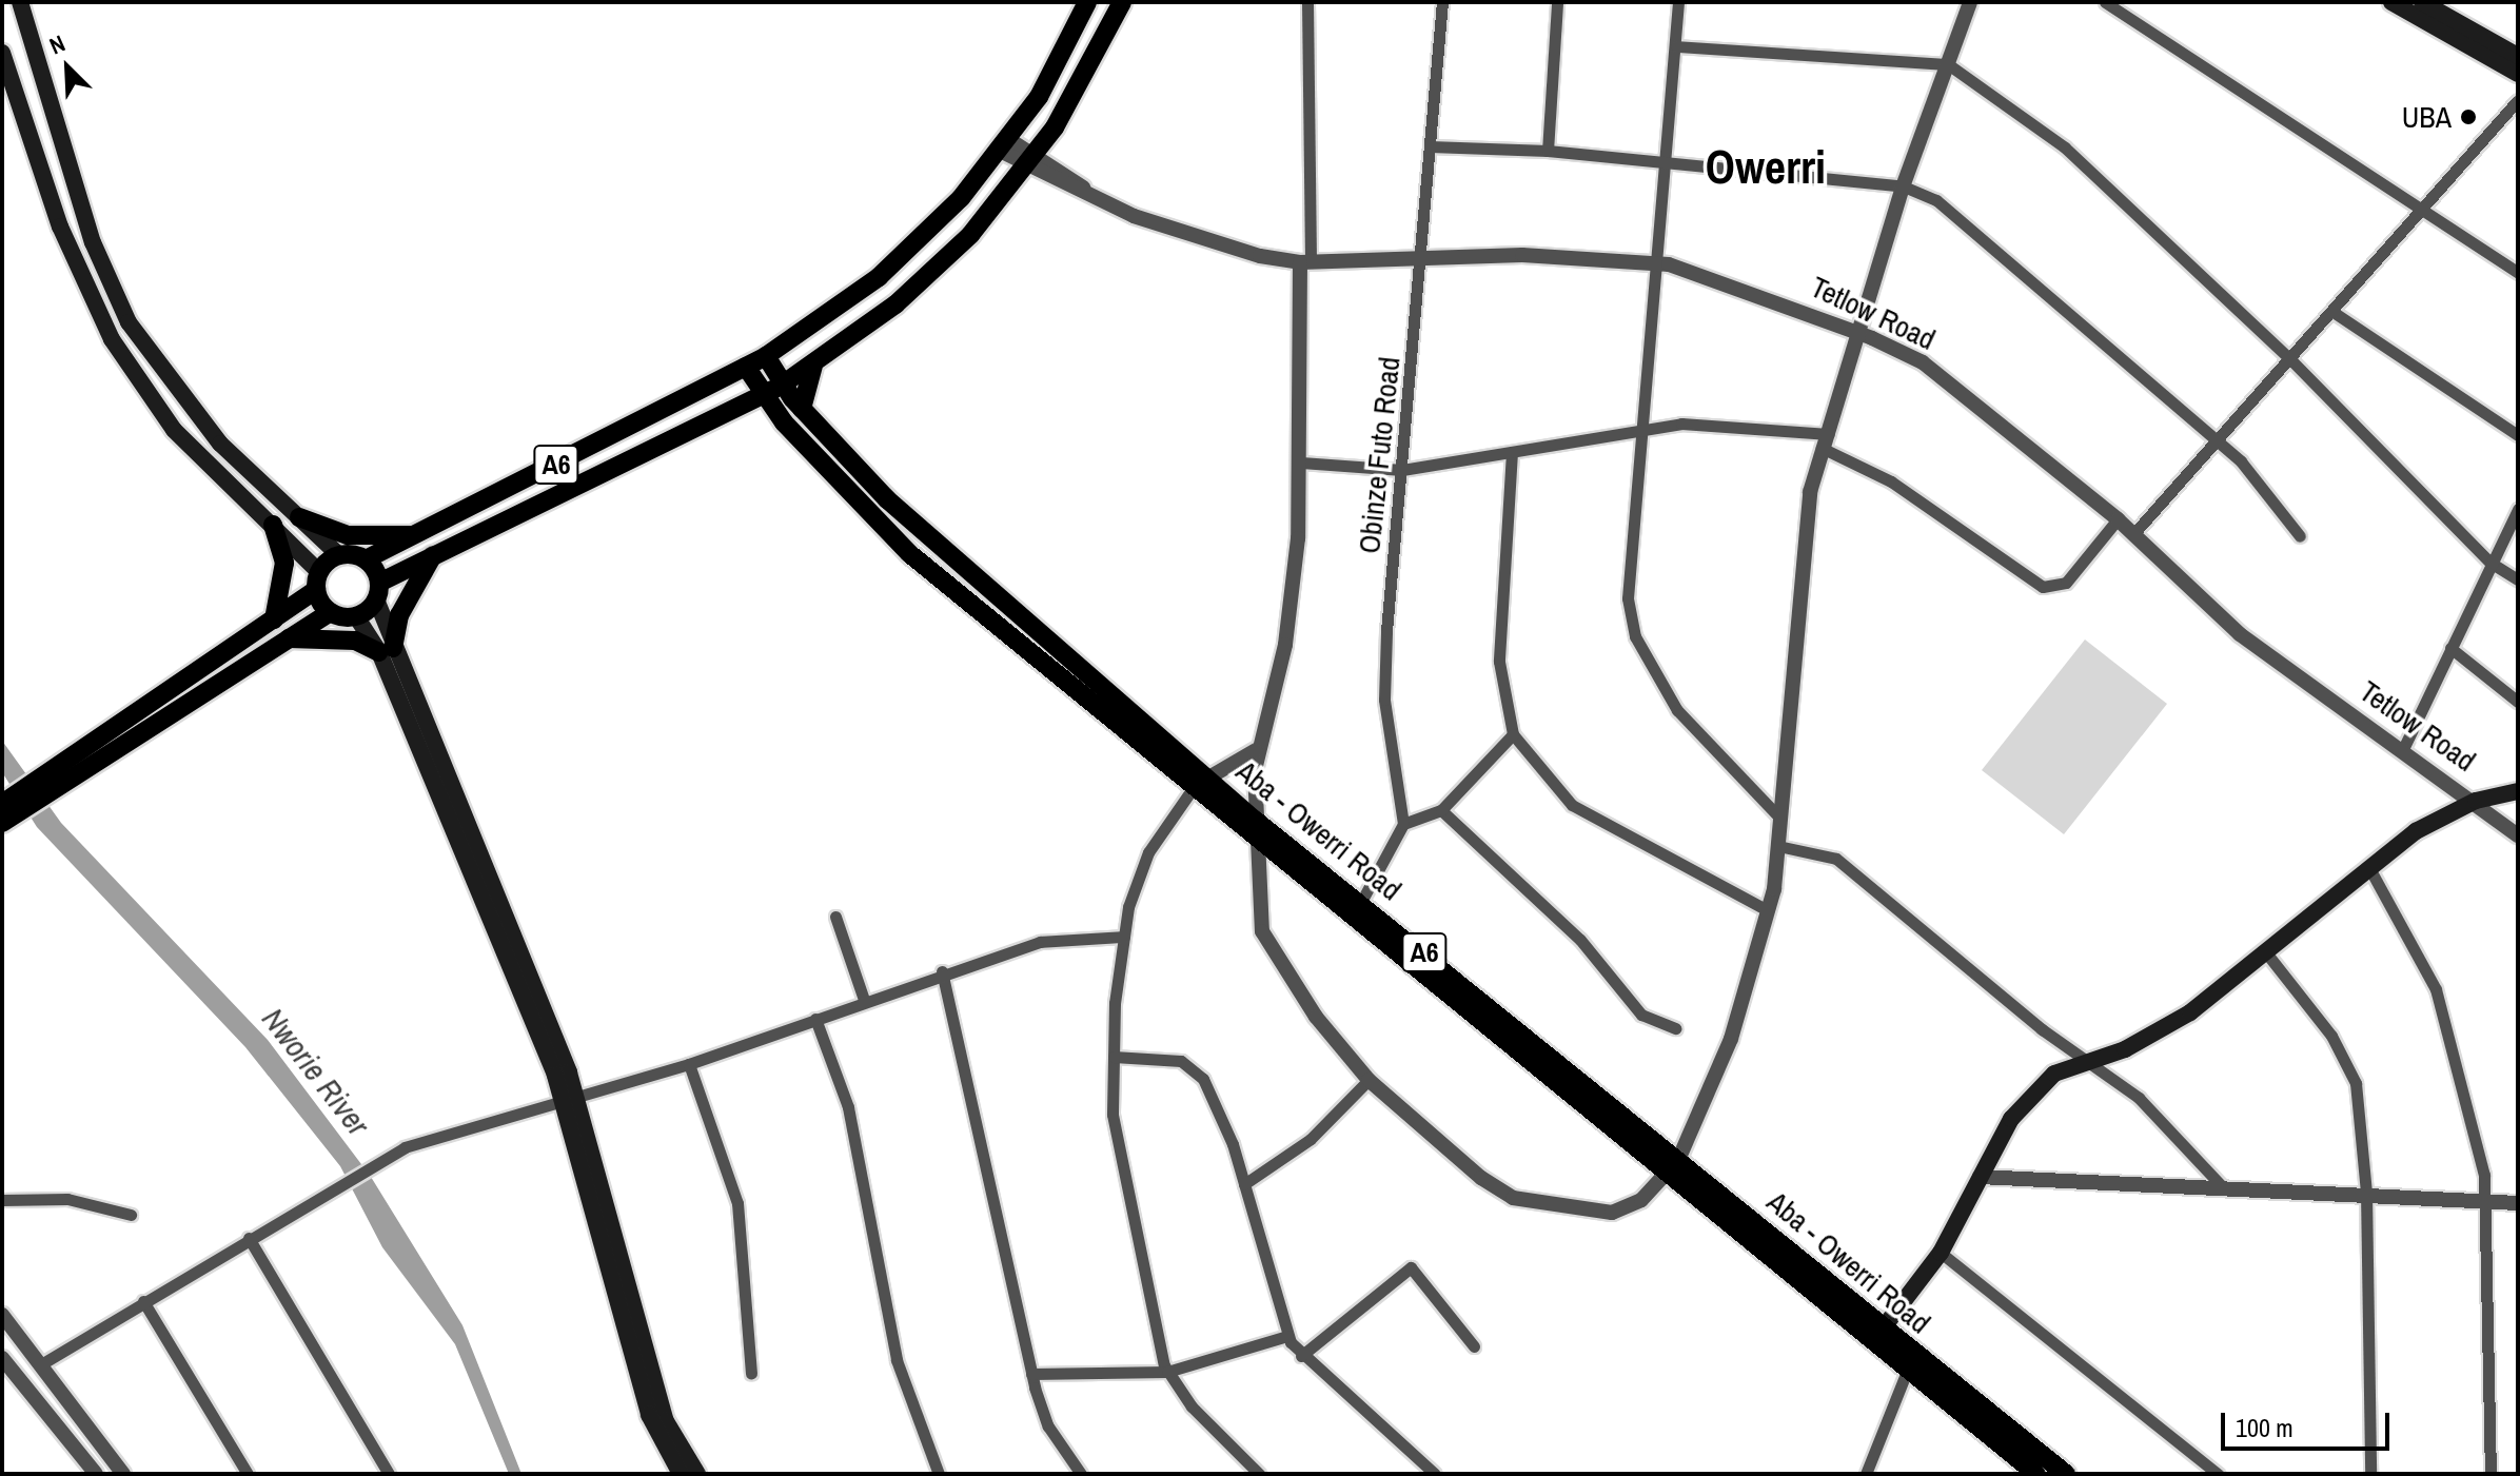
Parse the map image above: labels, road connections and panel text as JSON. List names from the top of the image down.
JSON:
{
  "streets": {
    "main road": ["A6", "Aba - Owerri Road"],
    "street": ["Tetlow Road", "Obinze Futo Road"]
  },
  "crossings": [
    ["Tetlow Road", "Obinze Futo Road"],
    ["A6", "Aba - Owerri Road"]
  ],
  "districts": ["Owerri"],
  "water": ["Nworie River"],
  "places": ["UBA"],
  "scale_bar": "100 m",
  "north": "top left"
}
